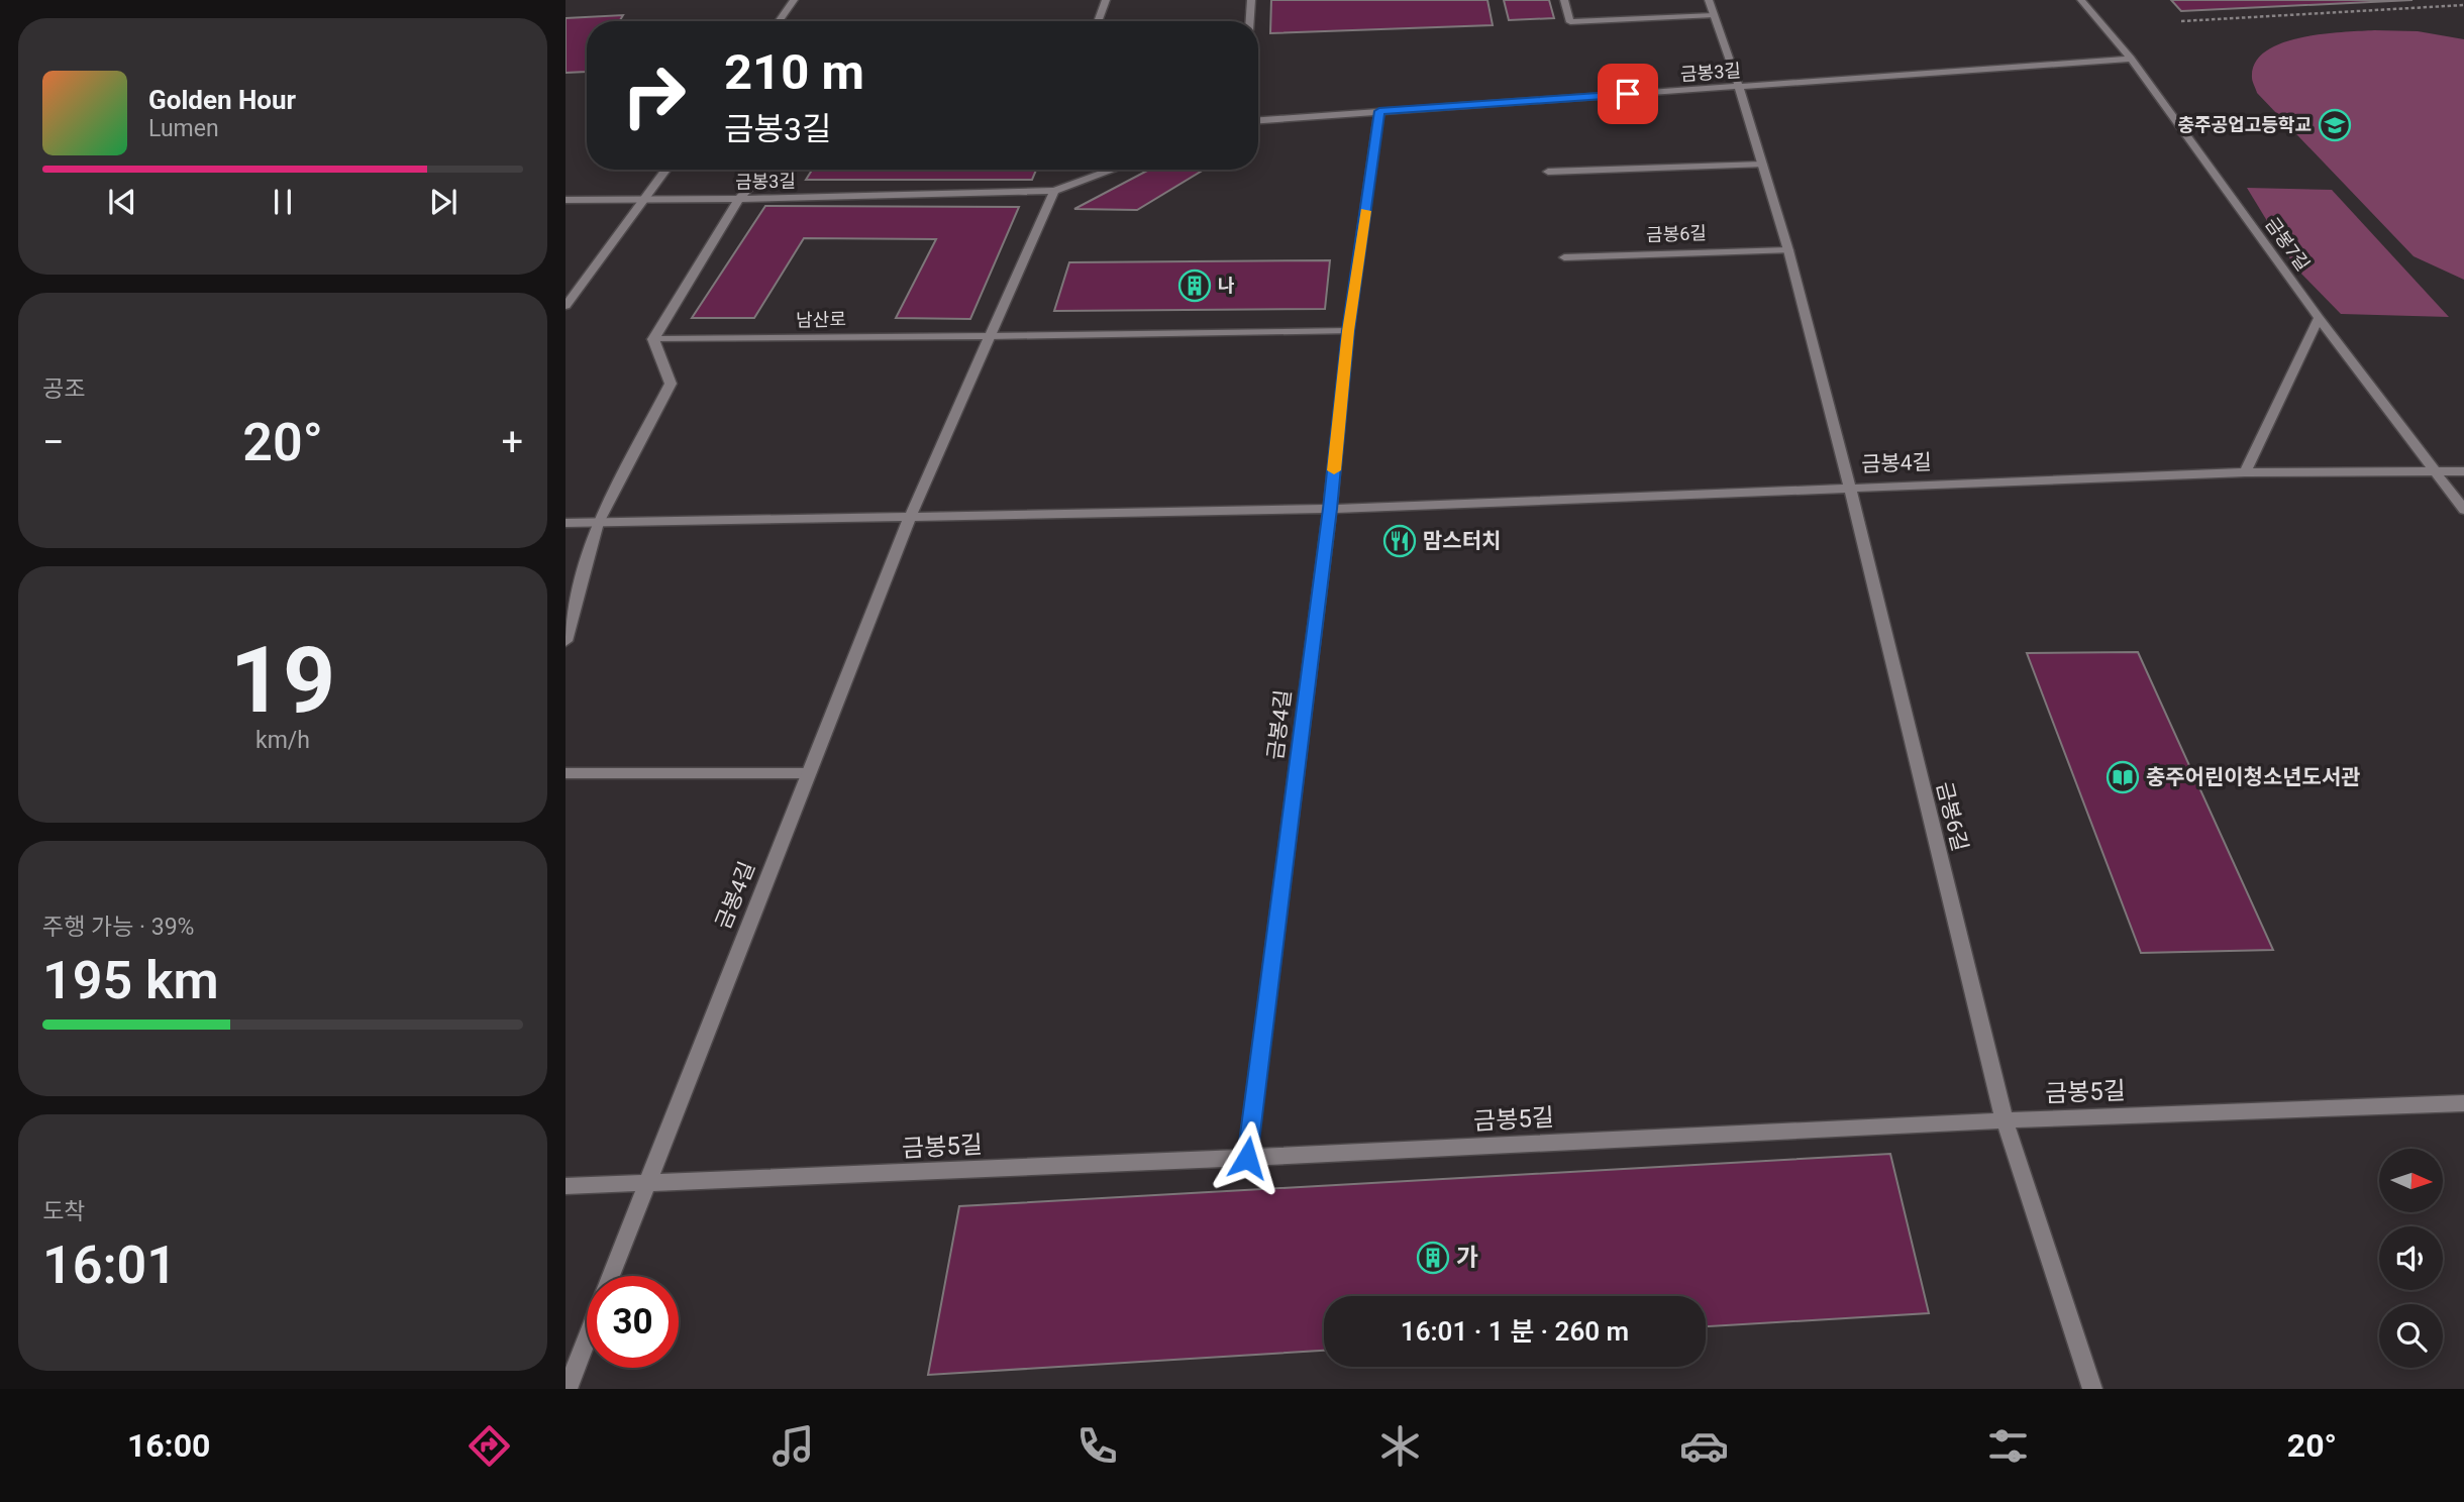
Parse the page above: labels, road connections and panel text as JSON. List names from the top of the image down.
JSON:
{
  "streets": {
    "street": [
      "금봉3길",
      "금봉6길",
      "금봉7길",
      "남산로",
      "금봉4길",
      "금봉5길"
    ]
  },
  "crossings": [
    ["금봉3길", "금봉6길"],
    ["금봉3길", "금봉7길"],
    ["금봉3길", "금봉4길"],
    ["금봉6길", "금봉4길"],
    ["금봉6길", "금봉5길"],
    ["금봉7길", "금봉4길"],
    ["남산로", "금봉4길"],
    ["금봉4길", "금봉5길"]
  ],
  "places": {
    "school or university": ["충주공업고등학교"],
    "building": ["나", "가"],
    "restaurant": ["맘스터치"],
    "library": ["충주어린이청소년도서관"]
  },
  "north": "right",
  "page": {
    "turn": ["210 m", "금봉3길"],
    "song": ["Golden Hour", "Lumen"],
    "tile": [
      "공조",
      ["19", "km/h"],
      ["주행 가능 · 39%", "195 km"],
      ["도착", "16:01"]
    ],
    "heat": ["−", "20°", "+"],
    "limit": "30",
    "trip": "16:01 · 1 분 · 260 m",
    "tabs": ["16:00", "20°"]
  }
}
